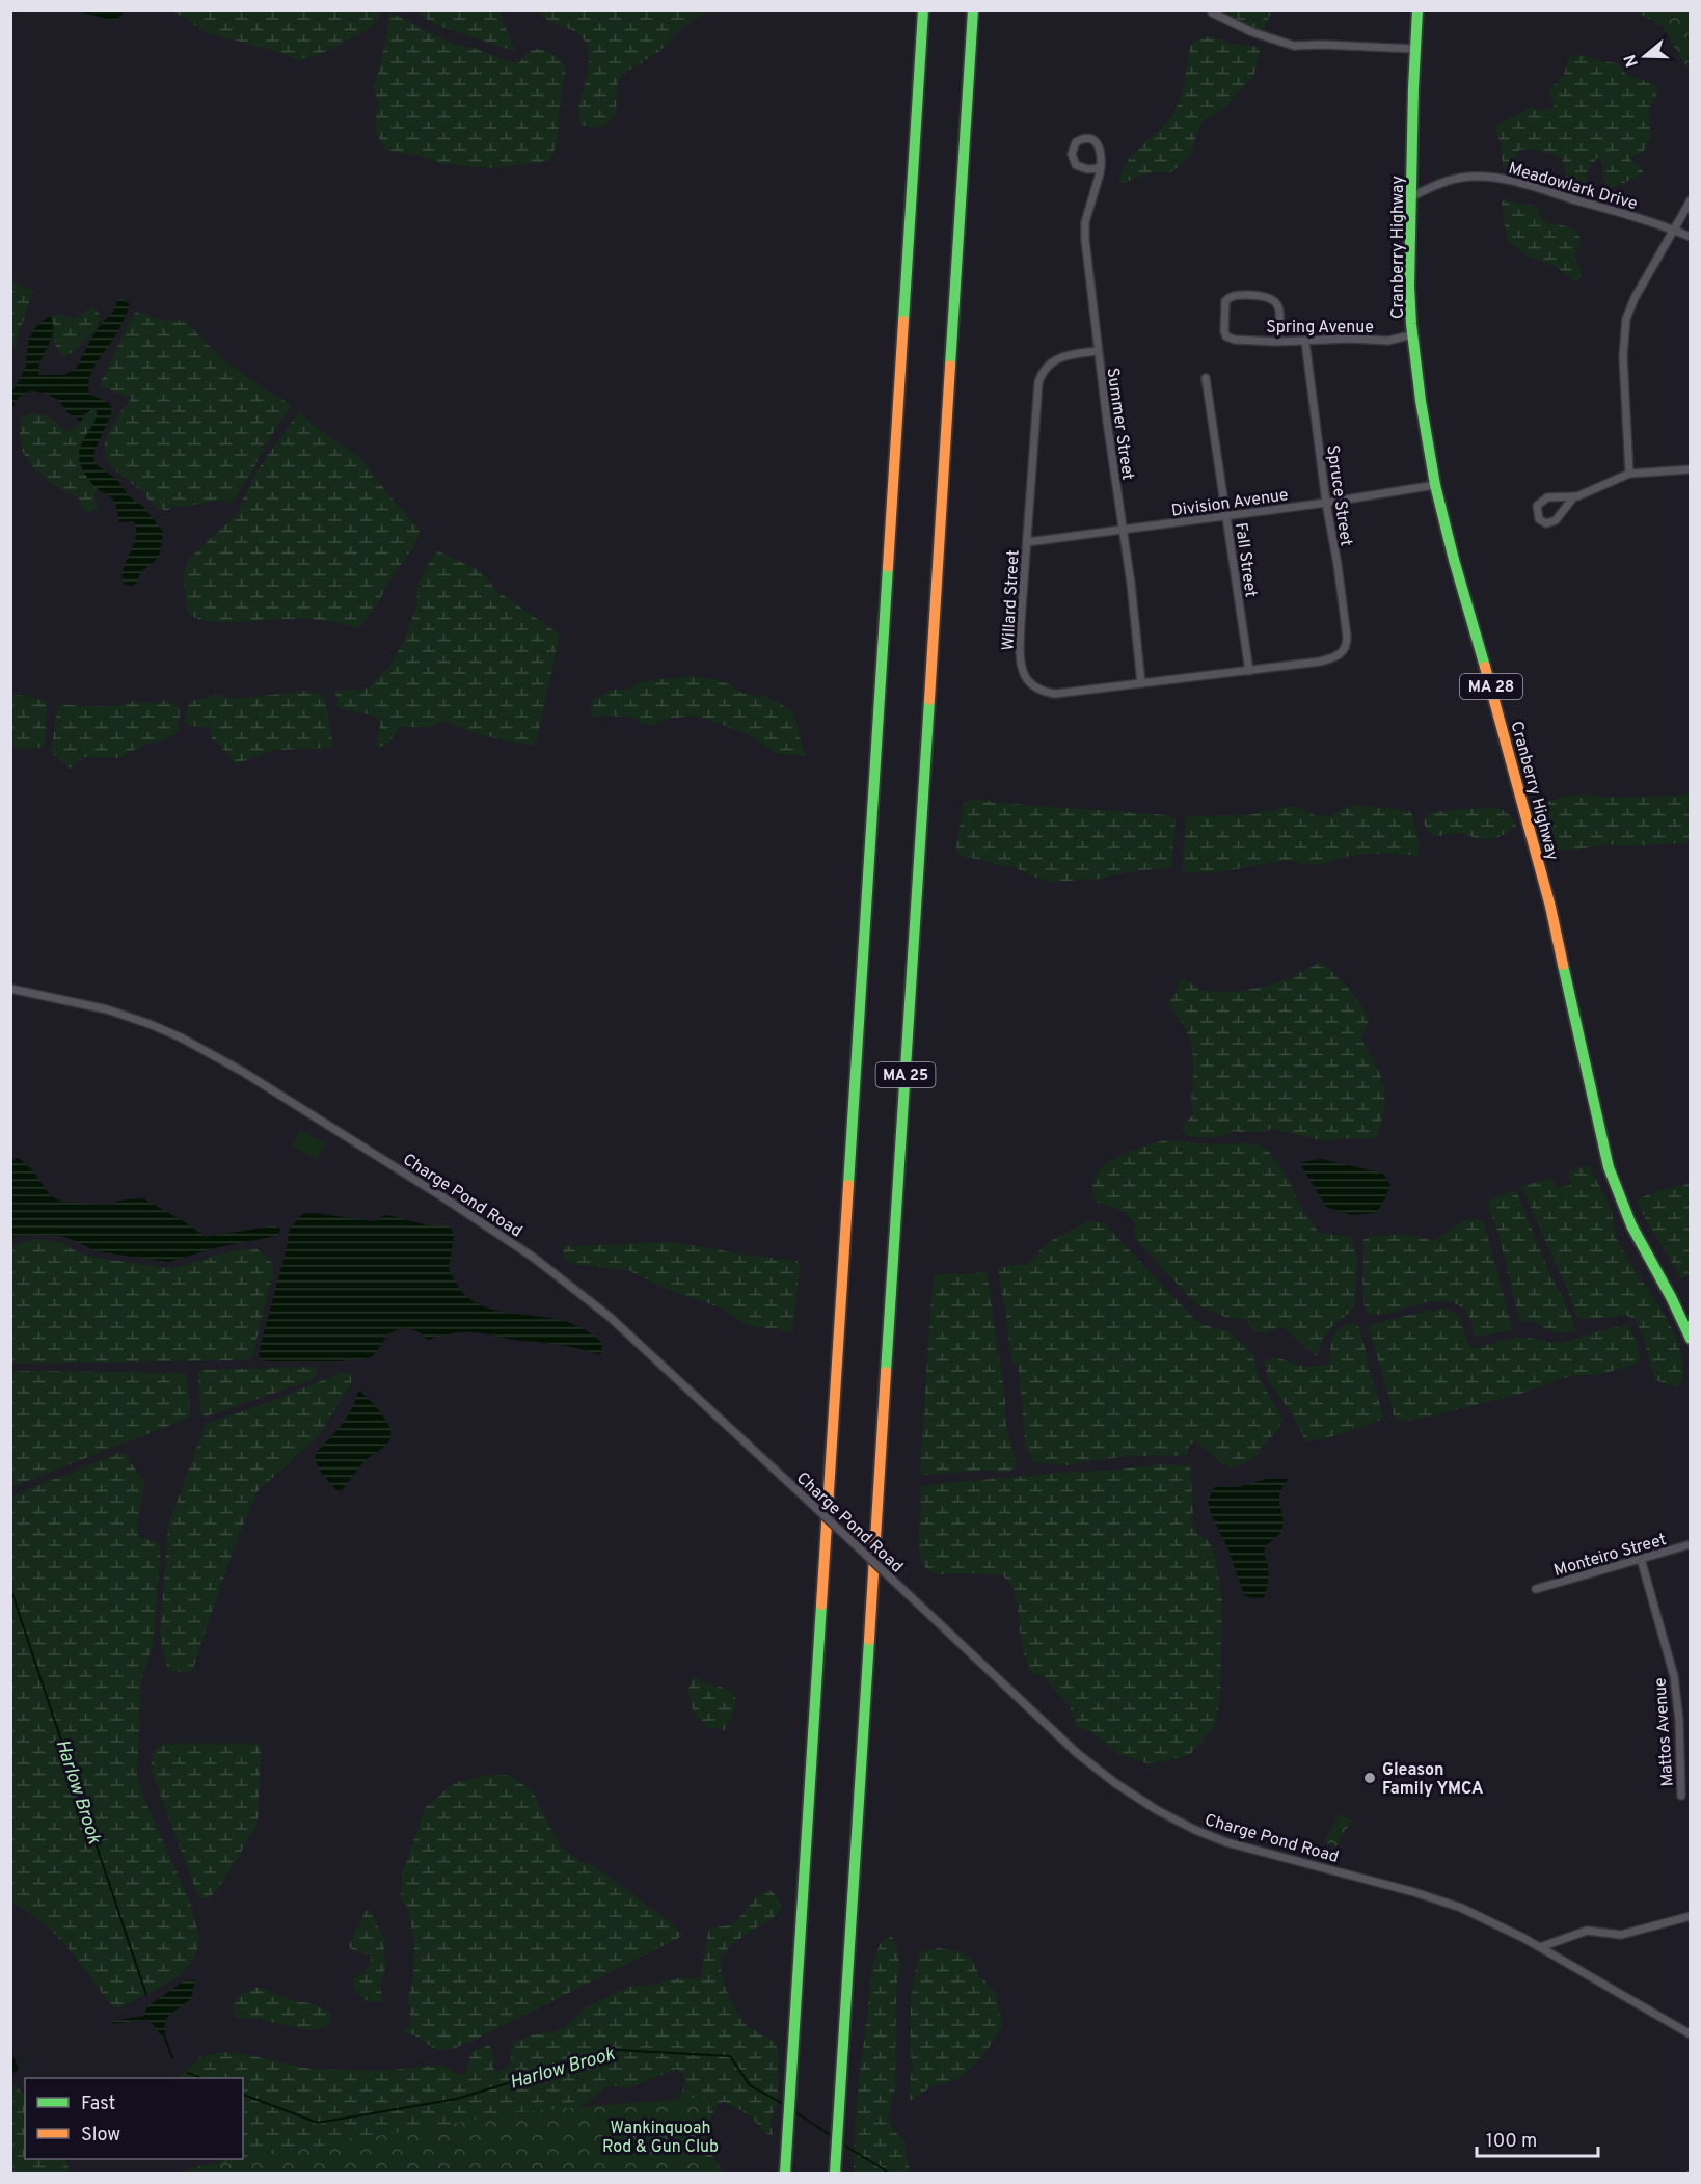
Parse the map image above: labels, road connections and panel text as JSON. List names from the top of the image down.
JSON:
{
  "streets": {
    "main road": ["Cranberry Highway", "MA 28", "MA 25"],
    "street": [
      "Meadowlark Drive",
      "Spring Avenue",
      "Summer Street",
      "Spruce Street",
      "Division Avenue",
      "Fall Street",
      "Willard Street",
      "Charge Pond Road",
      "Monteiro Street",
      "Mattos Avenue"
    ]
  },
  "crossings": [
    ["Meadowlark Drive", "Cranberry Highway"],
    ["Cranberry Highway", "Spring Avenue"],
    ["Cranberry Highway", "Division Avenue"],
    ["Spring Avenue", "Spruce Street"],
    ["Summer Street", "Division Avenue"],
    ["Summer Street", "Willard Street"],
    ["Spruce Street", "Division Avenue"],
    ["Spruce Street", "Willard Street"],
    ["Division Avenue", "Fall Street"],
    ["Division Avenue", "Willard Street"],
    ["Fall Street", "Willard Street"],
    ["Monteiro Street", "Mattos Avenue"]
  ],
  "water": ["Harlow Brook"],
  "parks": ["Wankinquoah Rod & Gun Club"],
  "places": ["Gleason Family YMCA"],
  "legend": ["Fast", "Slow"],
  "scale_bar": "100 m",
  "north": "left"
}
